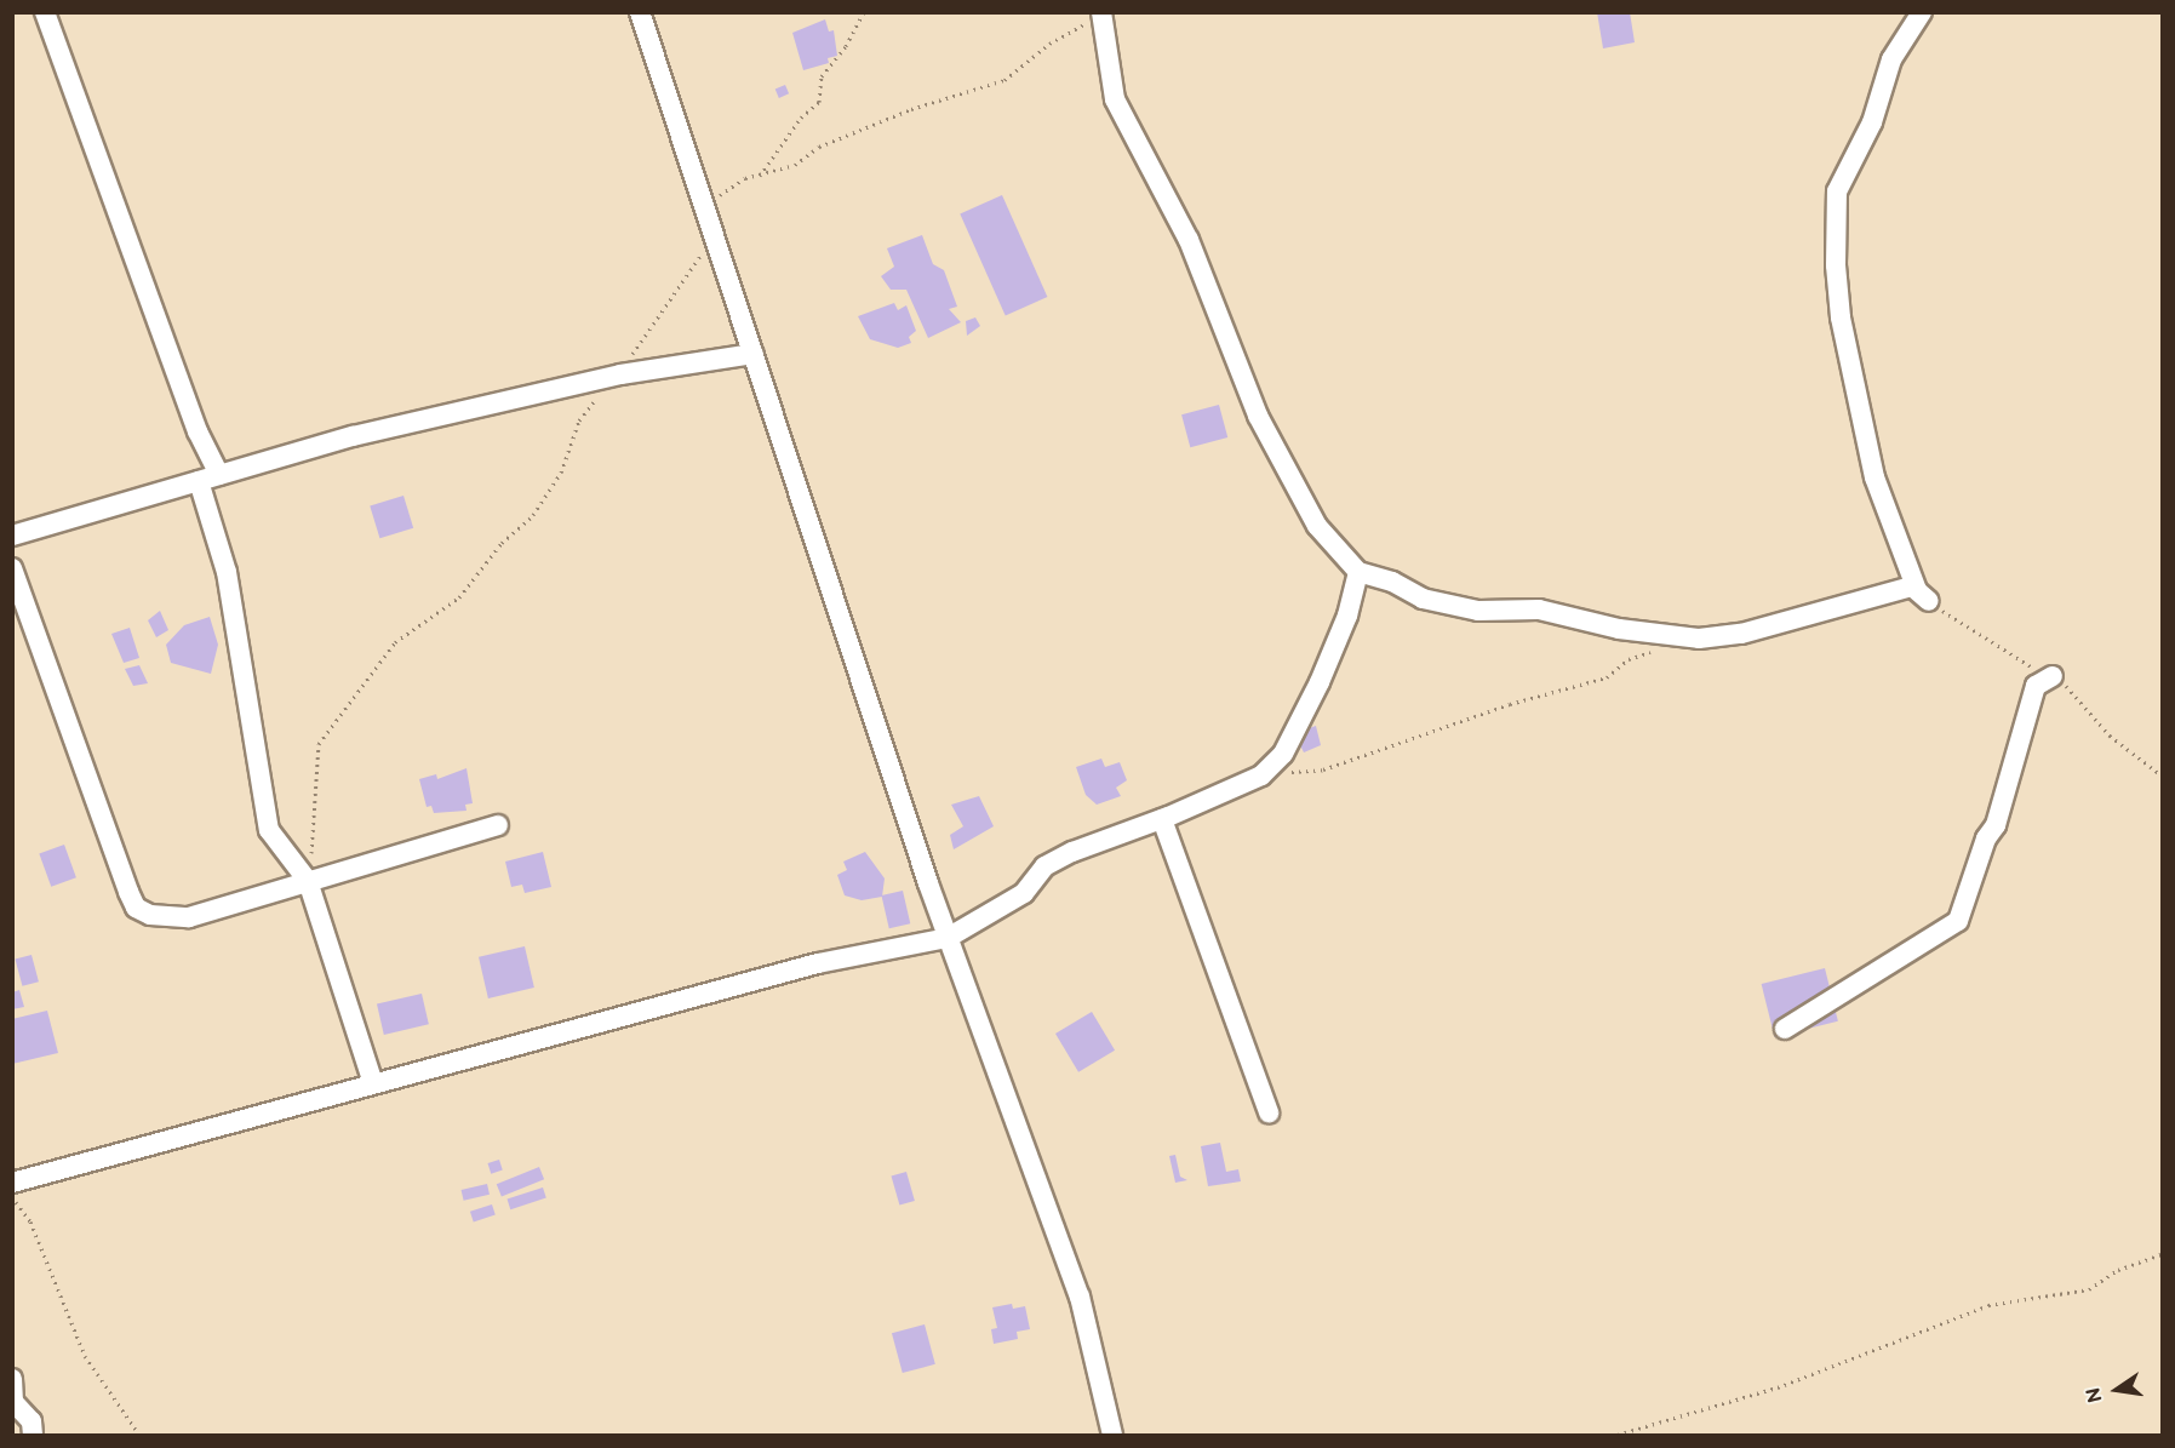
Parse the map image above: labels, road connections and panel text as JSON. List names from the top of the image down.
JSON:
{
  "north": "left"
}
